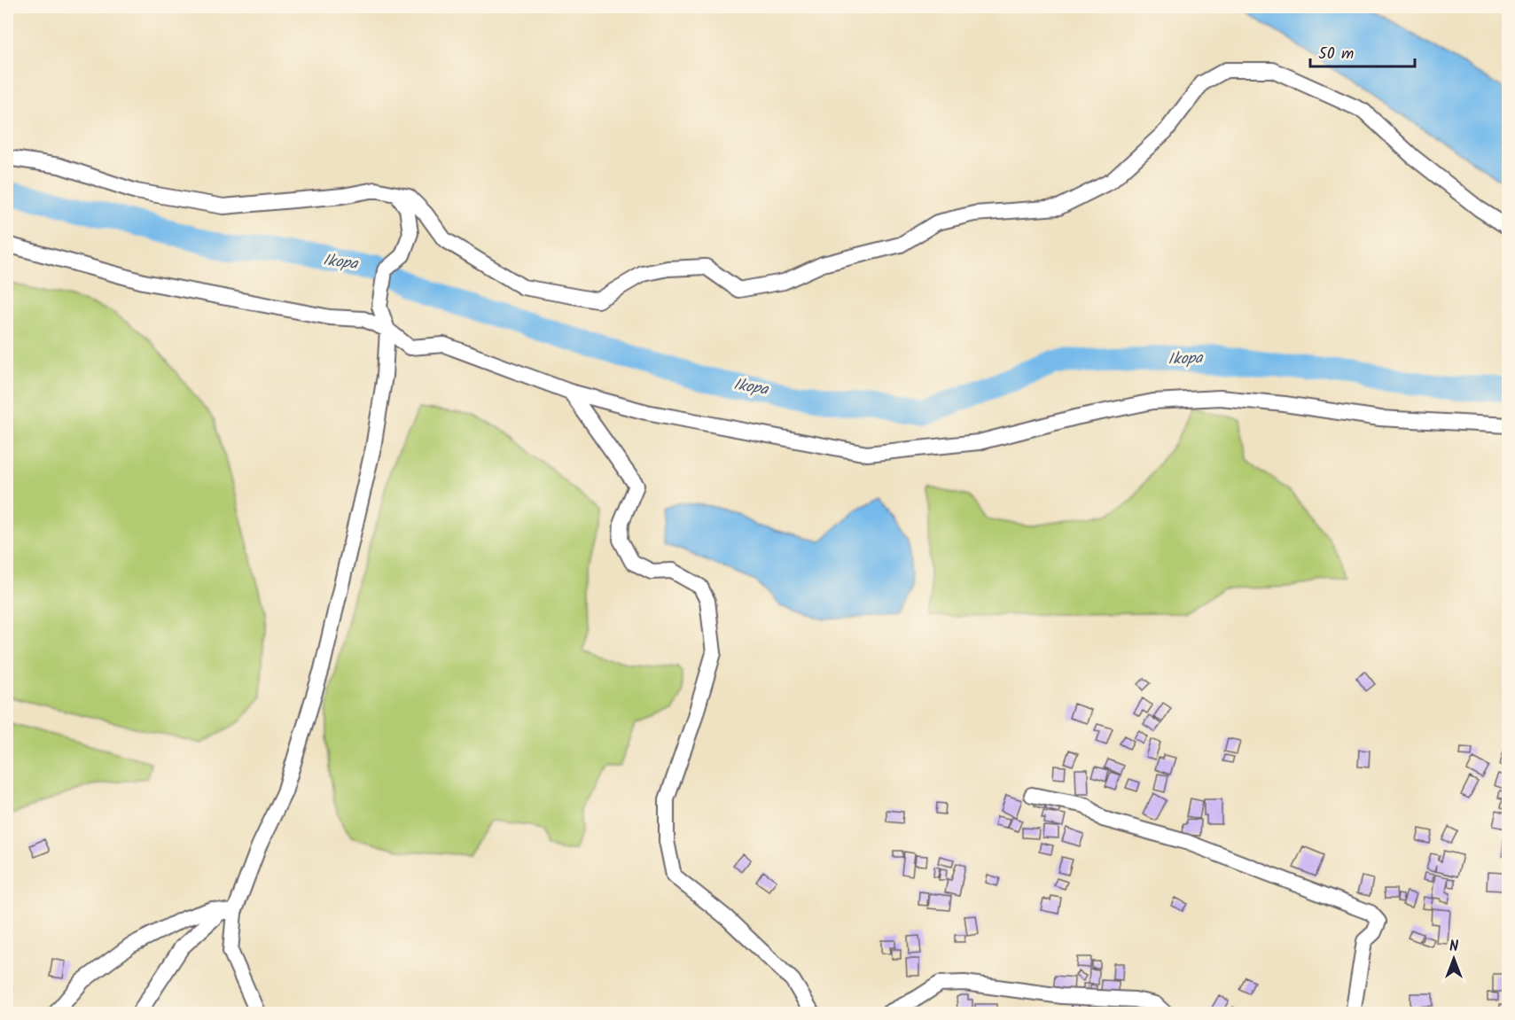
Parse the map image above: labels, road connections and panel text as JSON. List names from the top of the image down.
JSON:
{
  "water": ["Ikopa"],
  "scale_bar": "50 m",
  "north": "top"
}
